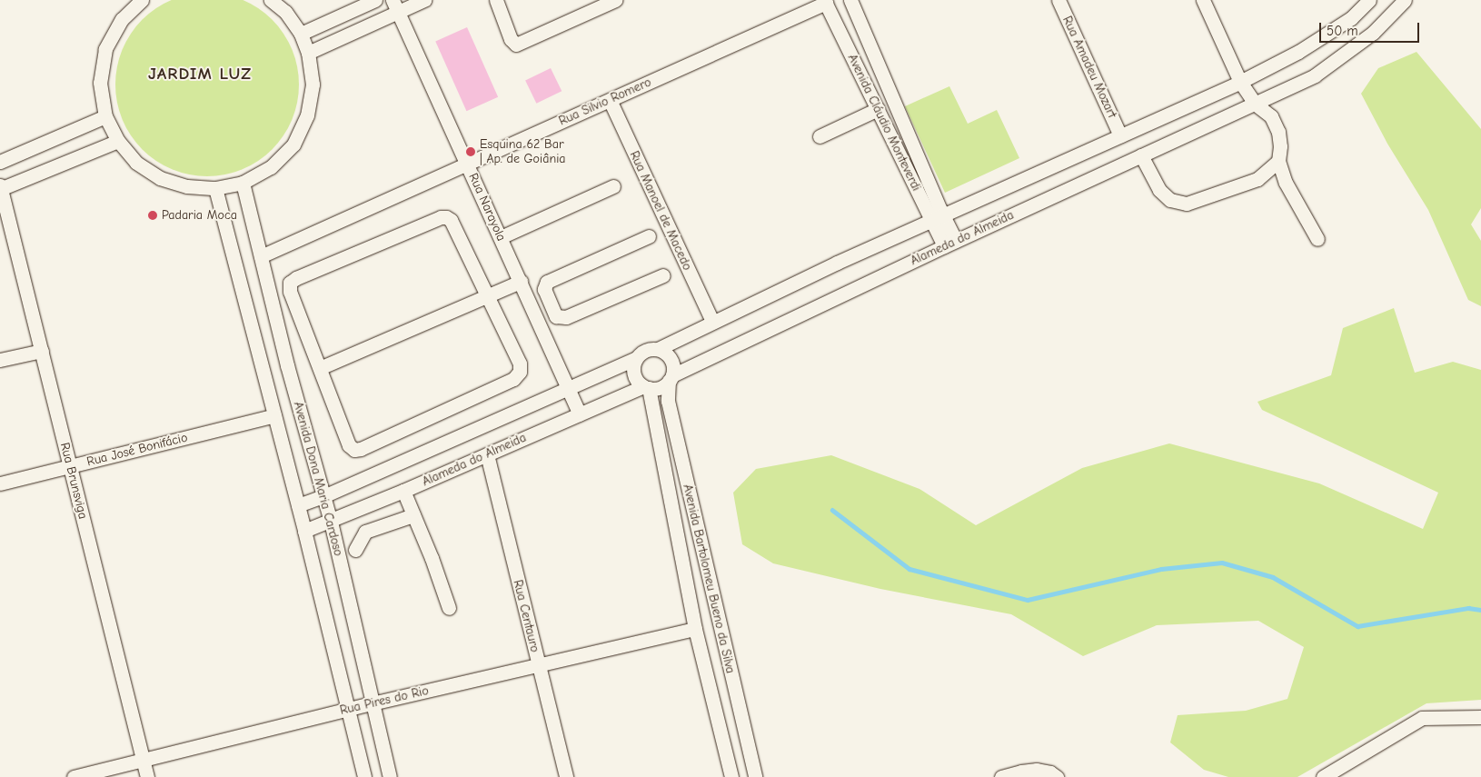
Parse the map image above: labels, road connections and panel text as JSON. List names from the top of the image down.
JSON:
{
  "streets": {
    "street": [
      "Rua Amadeu Mozart",
      "Rua Silvio Romero",
      "Avenida Cláudio Monteverdi",
      "Rua Narayola",
      "Rua Manoel de Macedo",
      "Alameda do Almeida",
      "Rua José Bonifácio",
      "Avenida Dona Maria Cardoso",
      "Rua Brunsviga",
      "Avenida Bartolomeu Bueno da Silva",
      "Rua Centauro",
      "Rua Pires do Rio"
    ]
  },
  "crossings": [
    ["Rua Silvio Romero", "Avenida Cláudio Monteverdi"],
    ["Rua Silvio Romero", "Rua Narayola"],
    ["Rua Silvio Romero", "Rua Manoel de Macedo"],
    ["Rua Silvio Romero", "Avenida Dona Maria Cardoso"],
    ["Avenida Cláudio Monteverdi", "Alameda do Almeida"],
    ["Rua Narayola", "Alameda do Almeida"],
    ["Alameda do Almeida", "Avenida Dona Maria Cardoso"],
    ["Alameda do Almeida", "Avenida Bartolomeu Bueno da Silva"],
    ["Alameda do Almeida", "Rua Centauro"],
    ["Rua José Bonifácio", "Avenida Dona Maria Cardoso"],
    ["Rua José Bonifácio", "Rua Brunsviga"],
    ["Avenida Dona Maria Cardoso", "Rua Pires do Rio"],
    ["Rua Brunsviga", "Rua Pires do Rio"],
    ["Avenida Bartolomeu Bueno da Silva", "Rua Pires do Rio"],
    ["Rua Centauro", "Rua Pires do Rio"]
  ],
  "districts": ["JARDIM LUZ"],
  "places": ["Esquina 62 Bar | Ap. de Goiânia", "Padaria Moca"],
  "scale_bar": "50 m"
}
